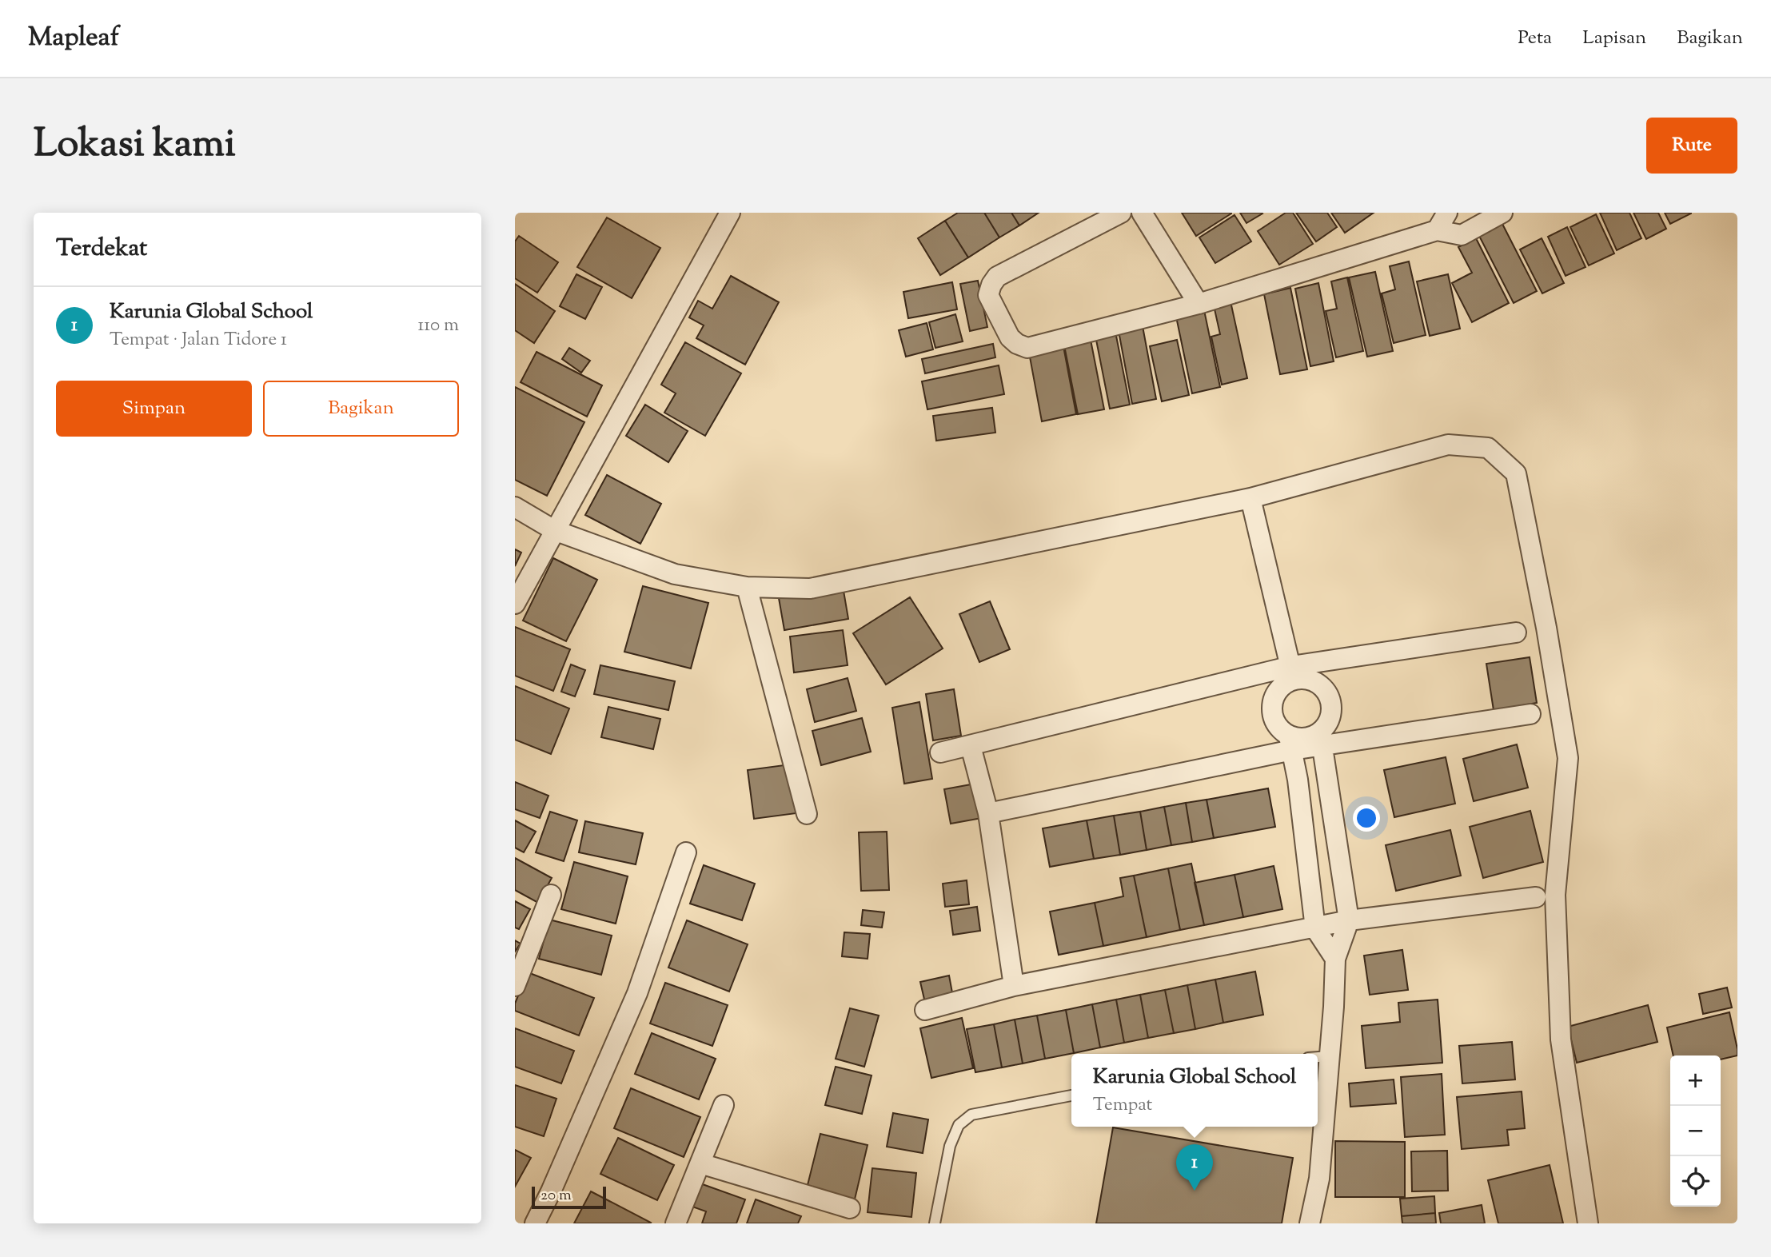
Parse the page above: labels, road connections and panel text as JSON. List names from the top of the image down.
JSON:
{
  "scale_bar": "20 m",
  "page": {
    "header": "Mapleaf",
    "nav": ["Peta", "Lapisan", "Bagikan"],
    "title": "Lokasi kami",
    "buttons": [
      "Rute",
      ["Simpan", "Bagikan"]
    ],
    "heading": "Terdekat",
    "list": [
      {
        "mark": "1",
        "name": "Karunia Global School",
        "note": "Tempat · Jalan Tidore 1",
        "value": "110 m"
      }
    ],
    "popup": ["Karunia Global School", "Tempat"],
    "map_buttons": ["+", "−"],
    "pins": "1",
    "scale": "20 m"
  }
}
